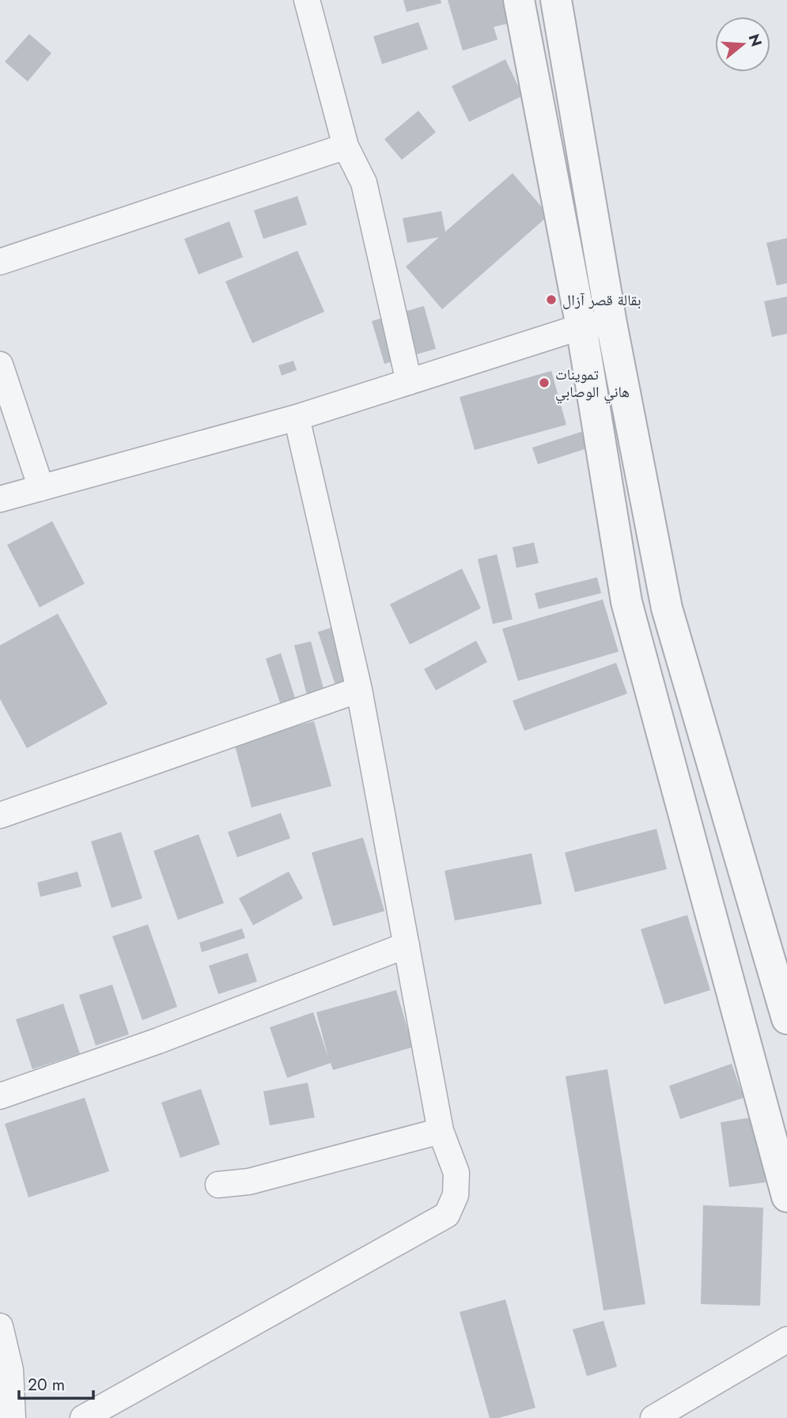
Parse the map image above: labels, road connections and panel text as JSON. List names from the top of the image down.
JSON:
{
  "places": ["بقالة قصر آزال", "تموينات هاني الوصابي"],
  "scale_bar": "20 m",
  "north": "right"
}
